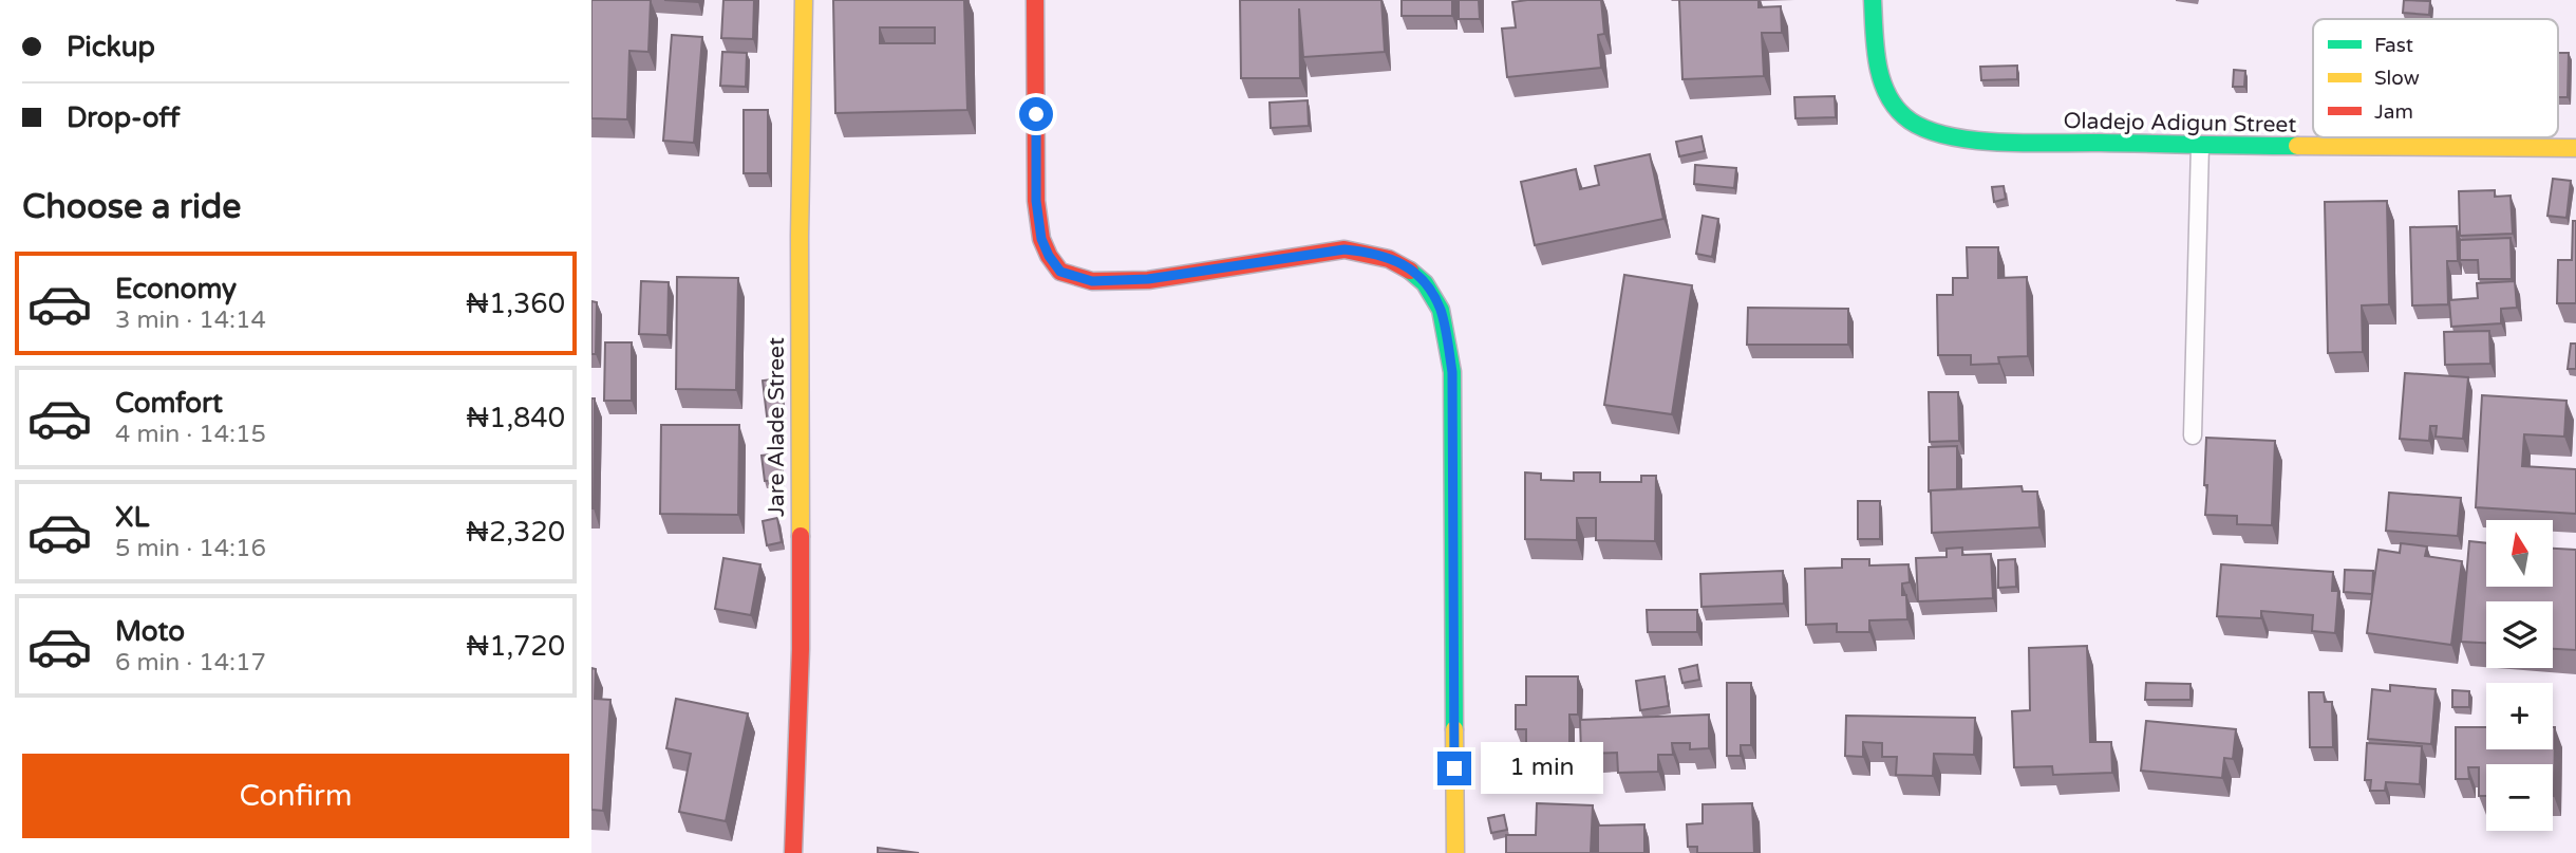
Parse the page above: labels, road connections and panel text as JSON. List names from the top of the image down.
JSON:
{
  "streets": {
    "street": ["Oladejo Adigun Street", "Jare Alade Street"]
  },
  "legend": ["Fast", "Slow", "Jam"],
  "north": "top",
  "page": {
    "banner": ["Pickup", "Drop-off"],
    "heading": "Choose a ride",
    "list": [
      {
        "name": "Economy",
        "note": "3 min · 14:14",
        "value": "₦1,360"
      },
      {
        "name": "Comfort",
        "note": "4 min · 14:15",
        "value": "₦1,840"
      },
      {
        "name": "XL",
        "note": "5 min · 14:16",
        "value": "₦2,320"
      },
      {
        "name": "Moto",
        "note": "6 min · 14:17",
        "value": "₦1,720"
      }
    ],
    "map_buttons": ["+", "−"],
    "buttons": "Confirm",
    "bubble": "1 min"
  }
}
